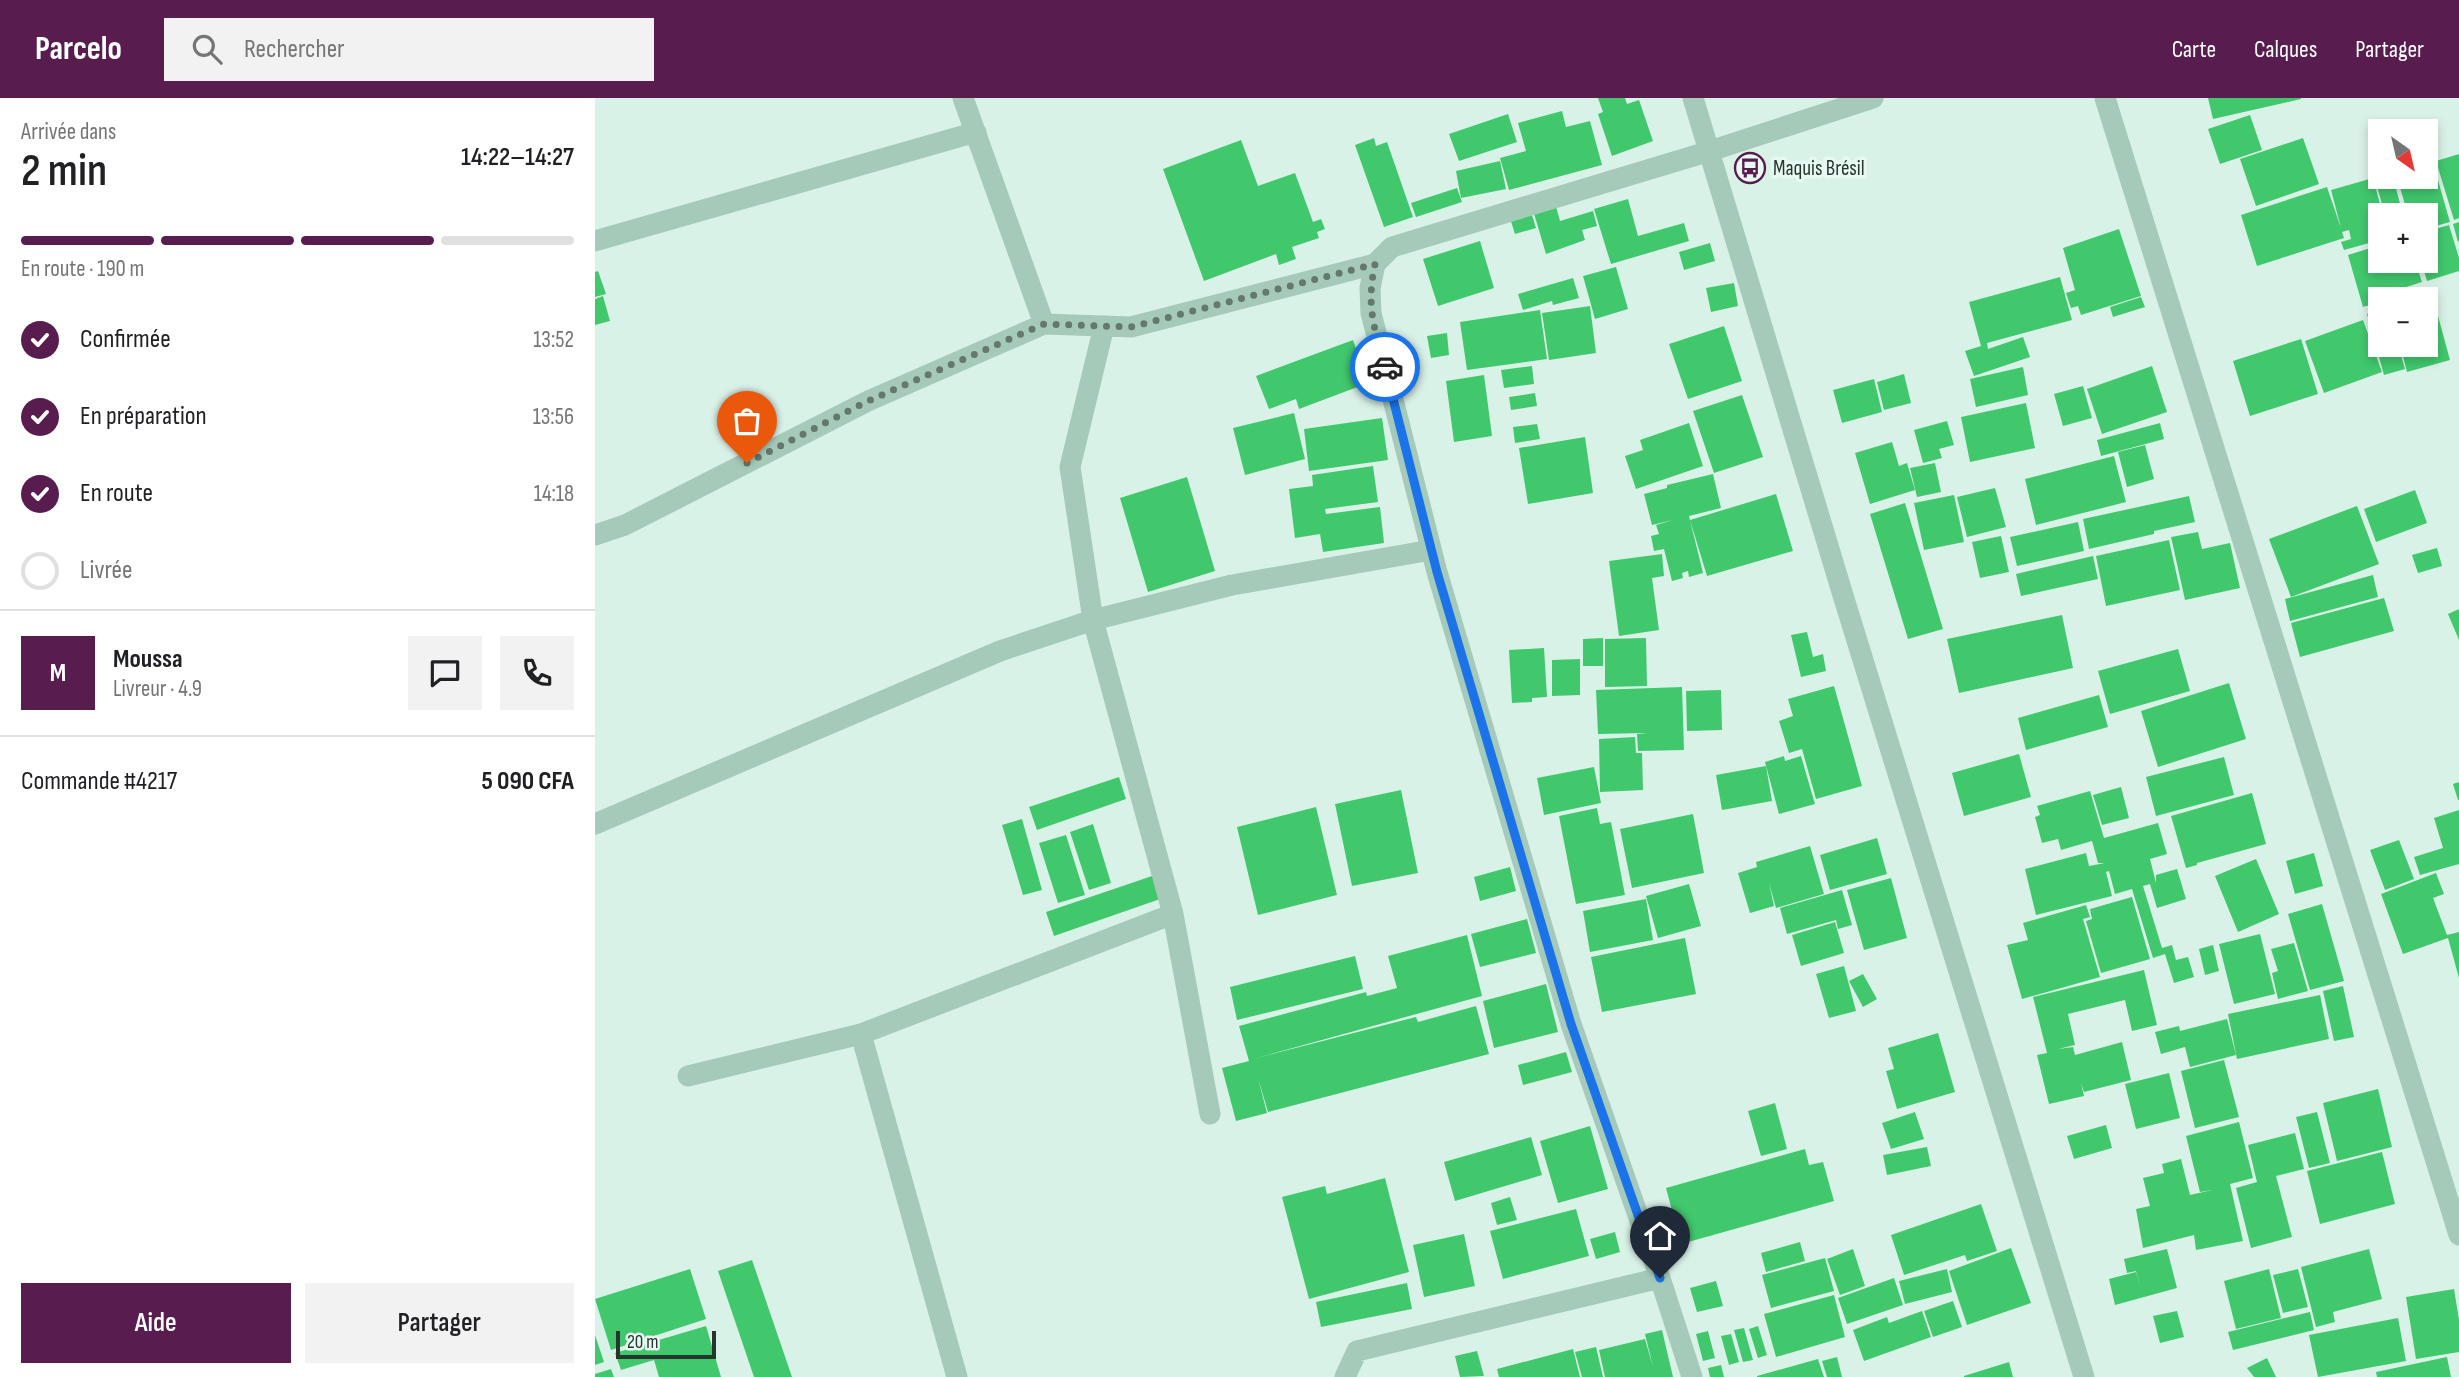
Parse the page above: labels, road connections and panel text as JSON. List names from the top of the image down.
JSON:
{
  "places": {
    "bus stop": ["Maquis Brésil"]
  },
  "scale_bar": "20 m",
  "north": "bottom right",
  "page": {
    "header": "Parcelo",
    "search": "Rechercher",
    "nav": ["Carte", "Calques", "Partager"],
    "heading": ["2 min", "Arrivée dans", "14:22–14:27"],
    "panel": [
      "Moussa",
      "Livreur · 4.9",
      "Commande #4217",
      "5 090 CFA"
    ],
    "map_buttons": ["+", "−"],
    "bar": "En route · 190 m",
    "list": [
      ["Confirmée", "13:52"],
      ["En préparation", "13:56"],
      ["En route", "14:18"],
      "Livrée"
    ],
    "round": "M",
    "buttons": ["Aide", "Partager"],
    "scale": "20 m"
  }
}
